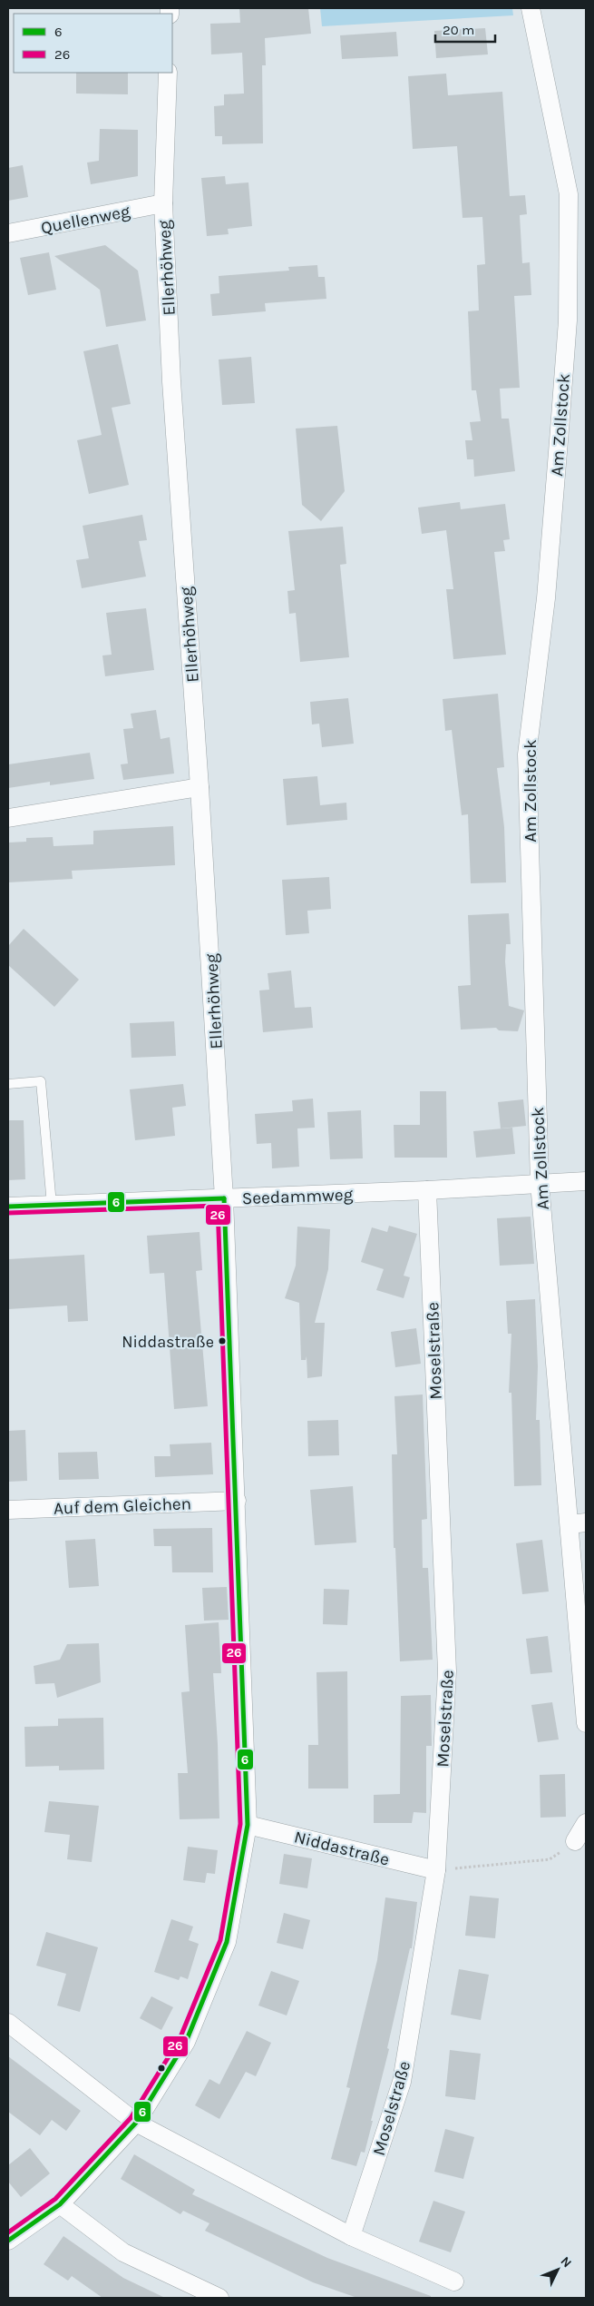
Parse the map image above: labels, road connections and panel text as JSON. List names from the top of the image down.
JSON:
{
  "streets": {
    "street": [
      "Quellenweg",
      "Ellerhöhweg",
      "Am Zollstock",
      "Seedammweg",
      "Moselstraße",
      "Auf dem Gleichen",
      "Niddastraße"
    ]
  },
  "crossings": [
    ["Quellenweg", "Ellerhöhweg"],
    ["Ellerhöhweg", "Seedammweg"],
    ["Am Zollstock", "Seedammweg"],
    ["Seedammweg", "Moselstraße"],
    ["Moselstraße", "Niddastraße"]
  ],
  "places": ["Niddastraße"],
  "lines": ["transit line 6", "transit line 26"],
  "legend": ["6", "26"],
  "scale_bar": "20 m",
  "north": "top right"
}
